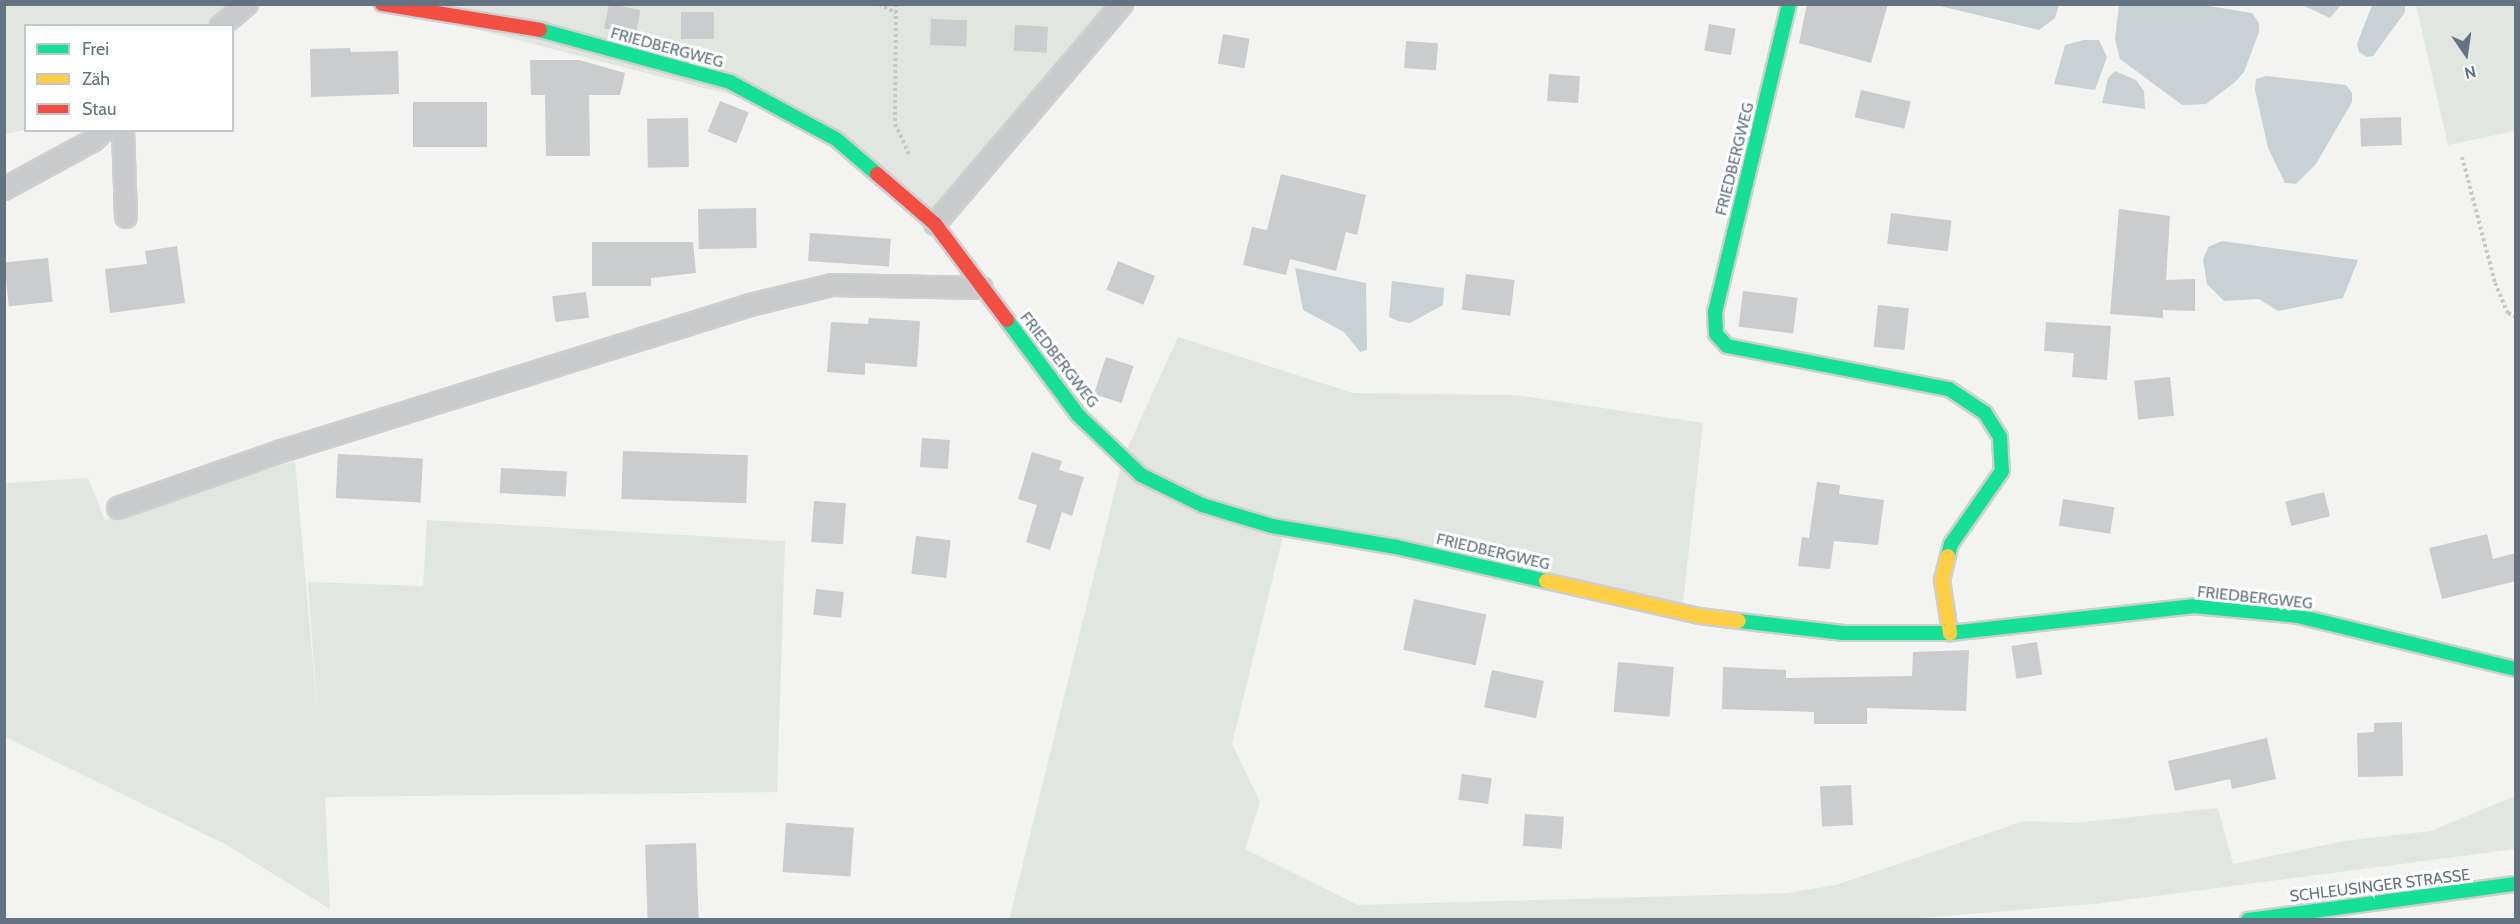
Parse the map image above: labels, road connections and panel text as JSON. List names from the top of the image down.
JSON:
{
  "streets": {
    "street": ["FRIEDBERGWEG", "SCHLEUSINGER STRASSE"]
  },
  "legend": ["Frei", "Zäh", "Stau"],
  "north": "bottom"
}
